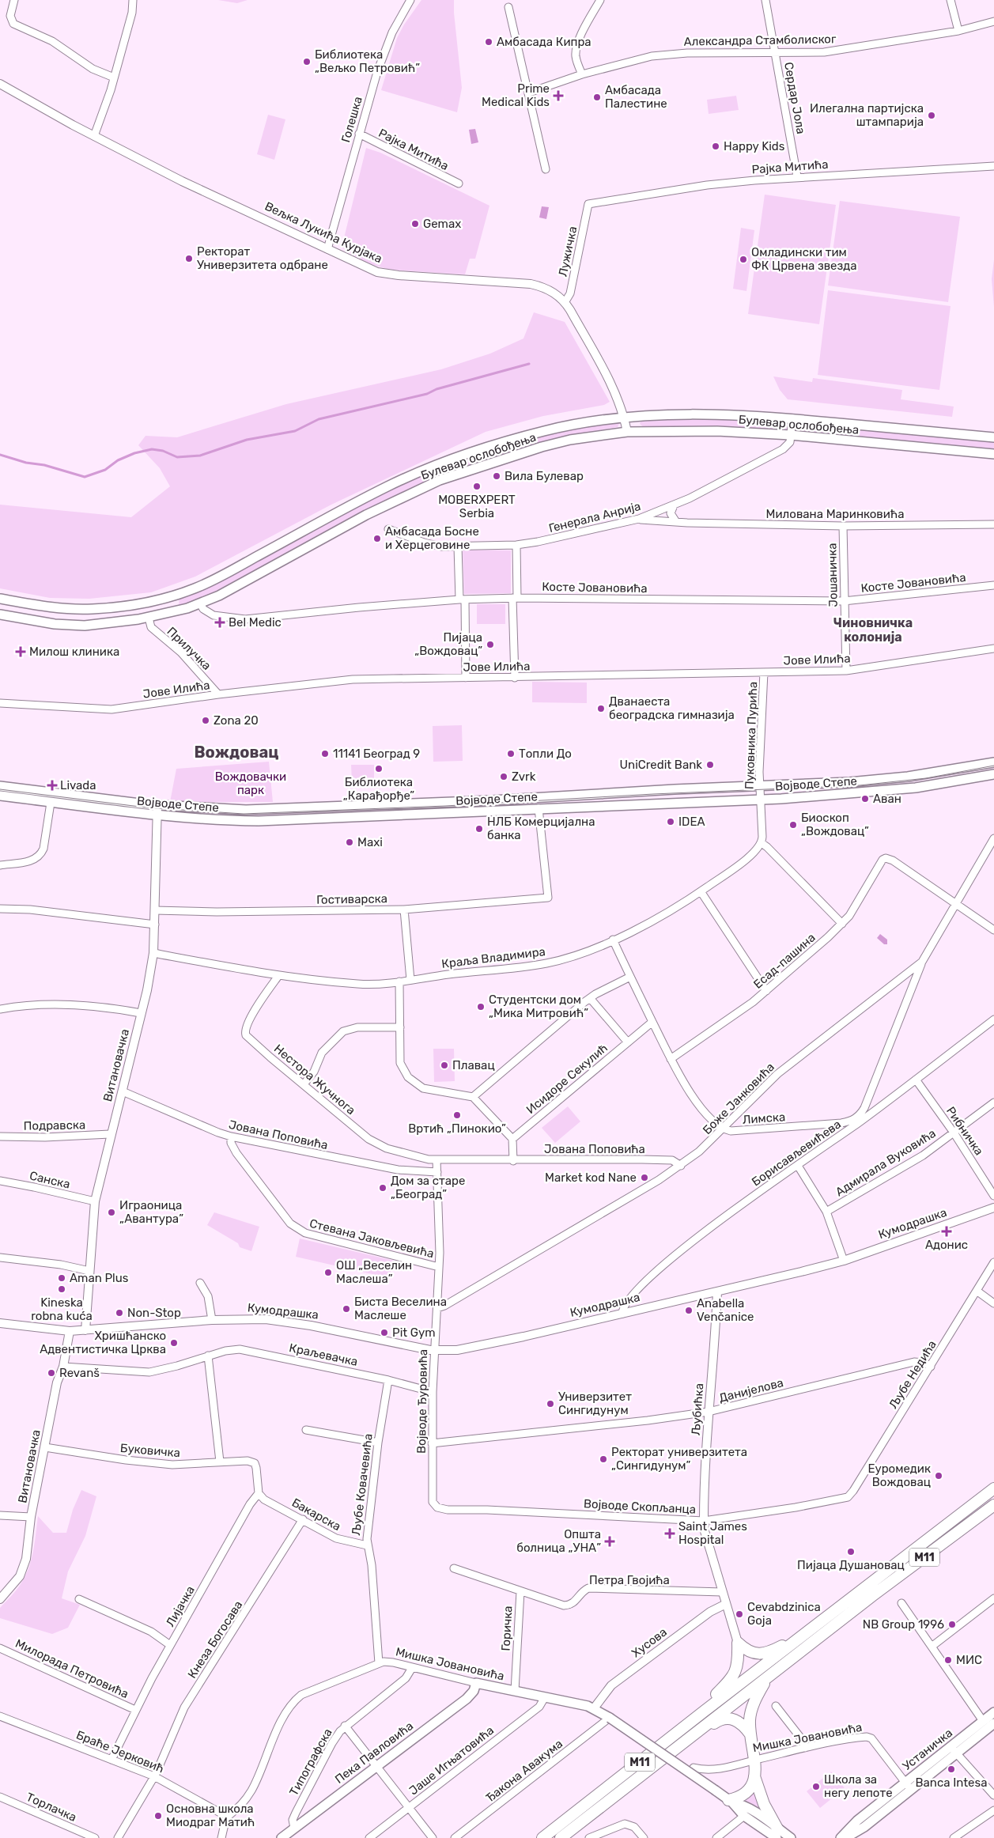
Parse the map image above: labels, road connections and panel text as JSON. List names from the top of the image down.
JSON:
{
  "streets": {
    "highway": ["M11"],
    "main road": [
      "Булевар ослобођења",
      "Војводе Степе",
      "Мишка Јовановића",
      "Устаничка",
      "Пека Павловића"
    ],
    "street": [
      "Александра Стамболиског",
      "Сердар Јола",
      "Голешка",
      "Рајка Митића",
      "Вељка Лукића Курјака",
      "Лужичка",
      "Милована Маринковића",
      "Генерала Анрија",
      "Јошаничка",
      "Косте Јовановића",
      "Прилучка",
      "Јове Илића",
      "Пуковника Пурића",
      "Гостиварска",
      "Краља Владимира",
      "Есад-пашина",
      "Витановачка",
      "Исидоре Секулић",
      "Нестора Жучнога",
      "Боже Јанковића",
      "Лимска",
      "Подравска",
      "Рибничка",
      "Јована Поповића",
      "Борисављевићева",
      "Адмирала Вуковића",
      "Санска",
      "Кумодрашка",
      "Стевана Јаковљевића",
      "Краљевачка",
      "Љубе Недића",
      "Данијелова",
      "Војводе Ђуровића",
      "Љубићка",
      "Буковичка",
      "Љубе Ковачевића",
      "Војводе Скопљанца",
      "Бакарска",
      "Петра Гвојића",
      "Лијачка",
      "Горичка",
      "Кнеза Богосава",
      "Хусова",
      "Милорада Петровића",
      "Браће Јерковић",
      "Јаше Игњатовића",
      "Типографска",
      "Ђакона Авакума",
      "Торлачка"
    ]
  },
  "crossings": [
    ["Александра Стамболиског", "Сердар Јола"],
    ["Сердар Јола", "Рајка Митића"],
    ["Голешка", "Рајка Митића"],
    ["Голешка", "Вељка Лукића Курјака"],
    ["Рајка Митића", "Лужичка"],
    ["Вељка Лукића Курјака", "Лужичка"],
    ["Вељка Лукића Курјака", "Булевар ослобођења"],
    ["Булевар ослобођења", "Генерала Анрија"],
    ["Булевар ослобођења", "Косте Јовановића"],
    ["Булевар ослобођења", "Прилучка"],
    ["Милована Маринковића", "Генерала Анрија"],
    ["Милована Маринковића", "Јошаничка"],
    ["Јошаничка", "Косте Јовановића"],
    ["Јошаничка", "Јове Илића"],
    ["Прилучка", "Јове Илића"],
    ["Јове Илића", "Пуковника Пурића"],
    ["Пуковника Пурића", "Војводе Степе"],
    ["Војводе Степе", "Гостиварска"],
    ["Војводе Степе", "Витановачка"],
    ["Гостиварска", "Витановачка"],
    ["Краља Владимира", "Витановачка"],
    ["Краља Владимира", "Нестора Жучнога"],
    ["Есад-пашина", "Боже Јанковића"],
    ["Витановачка", "Подравска"],
    ["Витановачка", "Јована Поповића"],
    ["Витановачка", "Санска"],
    ["Витановачка", "Кумодрашка"],
    ["Витановачка", "Краљевачка"],
    ["Витановачка", "Буковичка"],
    ["Нестора Жучнога", "Јована Поповића"],
    ["Нестора Жучнога", "Војводе Ђуровића"],
    ["Боже Јанковића", "Лимска"],
    ["Боже Јанковића", "Јована Поповића"],
    ["Боже Јанковића", "Војводе Ђуровића"],
    ["Рибничка", "Борисављевићева"],
    ["Рибничка", "Адмирала Вуковића"],
    ["Јована Поповића", "Стевана Јаковљевића"],
    ["Јована Поповића", "Војводе Ђуровића"],
    ["Борисављевићева", "Кумодрашка"],
    ["Кумодрашка", "Војводе Ђуровића"],
    ["Кумодрашка", "Љубићка"],
    ["Стевана Јаковљевића", "Војводе Ђуровића"],
    ["Краљевачка", "Војводе Ђуровића"],
    ["Краљевачка", "Љубе Ковачевића"],
    ["Љубе Недића", "Данијелова"],
    ["Љубе Недића", "Војводе Скопљанца"],
    ["Данијелова", "Војводе Ђуровића"],
    ["Данијелова", "Љубићка"],
    ["Војводе Ђуровића", "Војводе Скопљанца"],
    ["Љубићка", "Војводе Скопљанца"],
    ["Љубићка", "Петра Гвојића"],
    ["Љубићка", "Хусова"],
    ["Буковичка", "Бакарска"],
    ["Буковичка", "Лијачка"],
    ["Љубе Ковачевића", "Бакарска"],
    ["Љубе Ковачевића", "Мишка Јовановића"],
    ["Бакарска", "Лијачка"],
    ["Бакарска", "Кнеза Богосава"],
    ["Петра Гвојића", "Горичка"],
    ["Лијачка", "Милорада Петровића"],
    ["Лијачка", "Браће Јерковић"],
    ["Горичка", "Мишка Јовановића"],
    ["Кнеза Богосава", "Браће Јерковић"],
    ["Хусова", "Мишка Јовановића"],
    ["Мишка Јовановића", "Устаничка"],
    ["Мишка Јовановића", "Браће Јерковић"],
    ["Мишка Јовановића", "Пека Павловића"],
    ["Мишка Јовановића", "Јаше Игњатовића"],
    ["Мишка Јовановића", "Типографска"],
    ["Мишка Јовановића", "Ђакона Авакума"],
    ["Пека Павловића", "Типографска"]
  ],
  "districts": ["Чиновничка колонија", "Вождовац"],
  "parks": ["Вождовачки парк"],
  "places": {
    "other": [
      "Амбасада Кипра",
      "Библиотека „Вељко Петровић”",
      "Амбасада Палестине",
      "Илегална партијска штампарија",
      "Happy Kids",
      "Gemax",
      "Ректорат Универзитета одбране",
      "Омладински тим ФК Црвена звезда",
      "Вила Булевар",
      "MOBERXPERT Serbia",
      "Амбасада Босне и Херцеговине",
      "Пијаца „Вождовац”",
      "Дванаеста београдска гимназија",
      "Zona 20",
      "11141 Београд 9",
      "Топли До",
      "UniCredit Bank",
      "Библиотека „Карађорђе”",
      "Zvrk",
      "Аван",
      "IDEA",
      "Биоскоп „Вождовац”",
      "НЛБ Комерцијална банка",
      "Maxi",
      "Студентски дом „Мика Митровић”",
      "Плавац",
      "Вртић „Пинокио”",
      "Market kod Nane",
      "Дом за старе „Београд”",
      "Играоница „Авантура”",
      "ОШ „Веселин Маслеша”",
      "Aman Plus",
      "Kineska robna kuća",
      "Биста Веселина Маслеше",
      "Anabella Venčanice",
      "Non-Stop",
      "Pit Gym",
      "Хришћанско Адвентистичка Црква",
      "Revanš",
      "Универзитет Сингидунум",
      "Ректорат универзитета „Сингидунум”",
      "Еуромедик Вождовац",
      "Пијаца Душановац",
      "Cevabdzinica Goja",
      "NB Group 1996",
      "МИС",
      "Banca Intesa",
      "Школа за негу лепоте",
      "Основна школа Миодраг Матић"
    ],
    "health": [
      "Prime Medical Kids",
      "Bel Medic",
      "Милош клиника",
      "Livada",
      "Адонис",
      "Saint James Hospital",
      "Општа болница „УНА”"
    ]
  }
}
